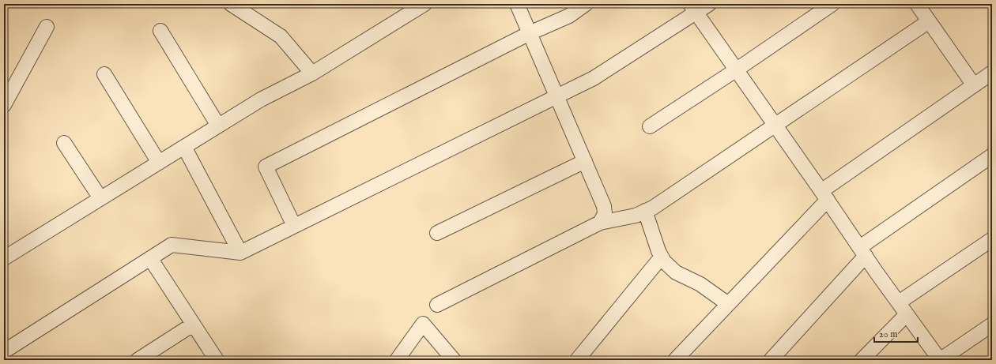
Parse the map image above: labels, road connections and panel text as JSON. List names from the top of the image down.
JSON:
{
  "scale_bar": "20 m"
}
